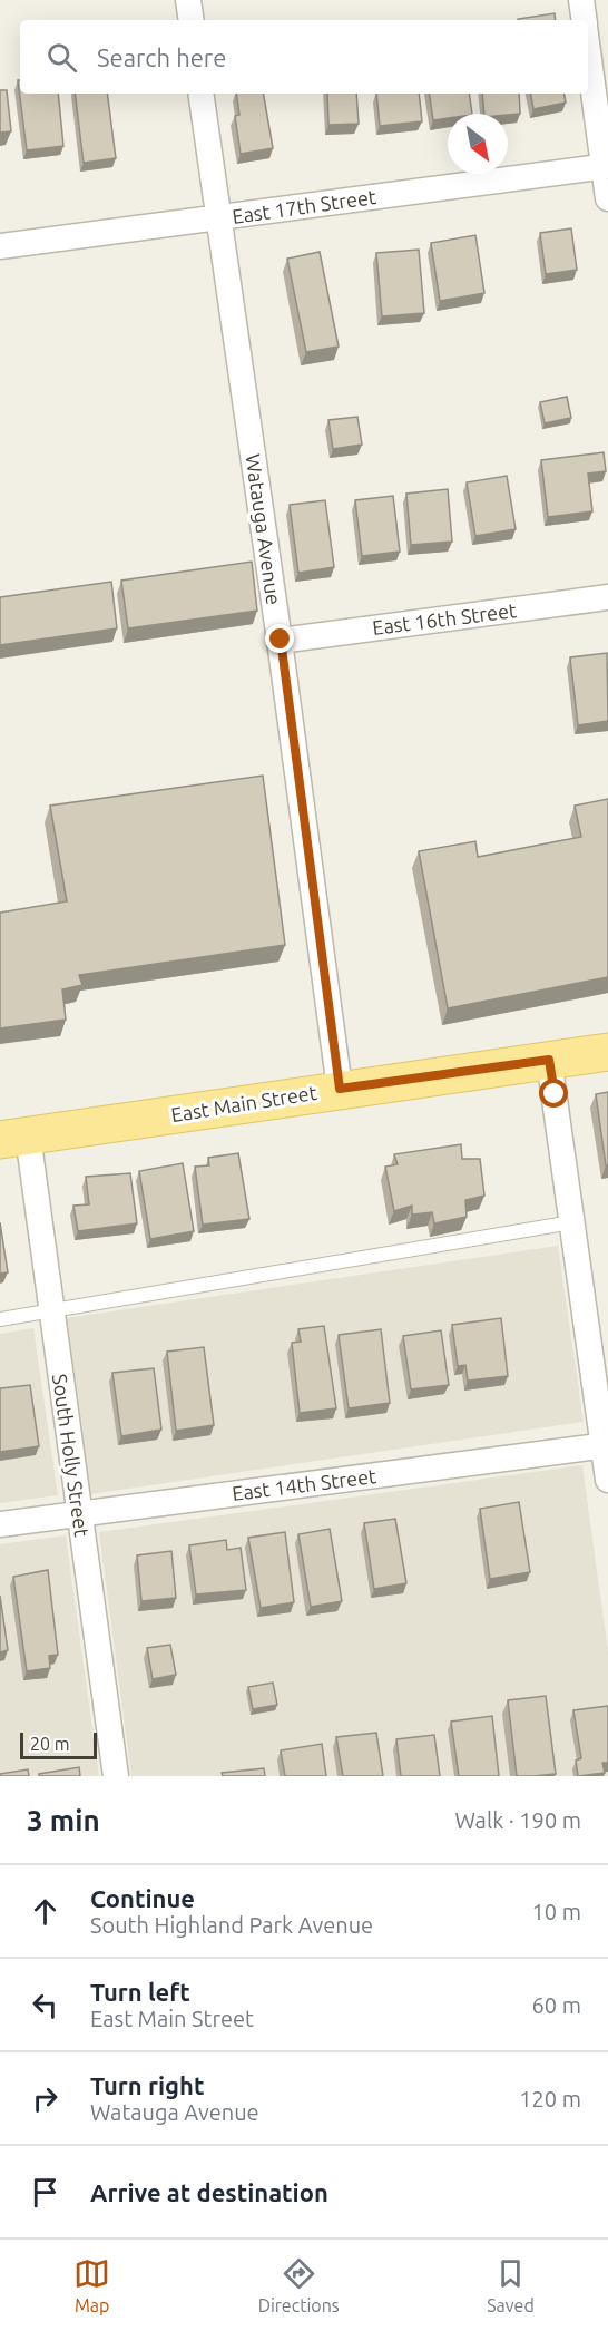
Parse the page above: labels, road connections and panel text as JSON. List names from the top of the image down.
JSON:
{
  "streets": {
    "main road": ["East Main Street"],
    "street": [
      "East 17th Street",
      "Watauga Avenue",
      "East 16th Street",
      "South Holly Street",
      "East 14th Street"
    ]
  },
  "crossings": [
    ["East 17th Street", "Watauga Avenue"],
    ["Watauga Avenue", "East 16th Street"],
    ["Watauga Avenue", "East Main Street"],
    ["East Main Street", "South Holly Street"],
    ["South Holly Street", "East 14th Street"]
  ],
  "scale_bar": "20 m",
  "north": "bottom right",
  "page": {
    "search": "Search here",
    "scale": "20 m",
    "heading": ["3 min", "Walk · 190 m"],
    "list": [
      ["Continue", "South Highland Park Avenue", "10 m"],
      ["Turn left", "East Main Street", "60 m"],
      ["Turn right", "Watauga Avenue", "120 m"],
      "Arrive at destination"
    ],
    "nav": ["Map", "Directions", "Saved"]
  }
}
